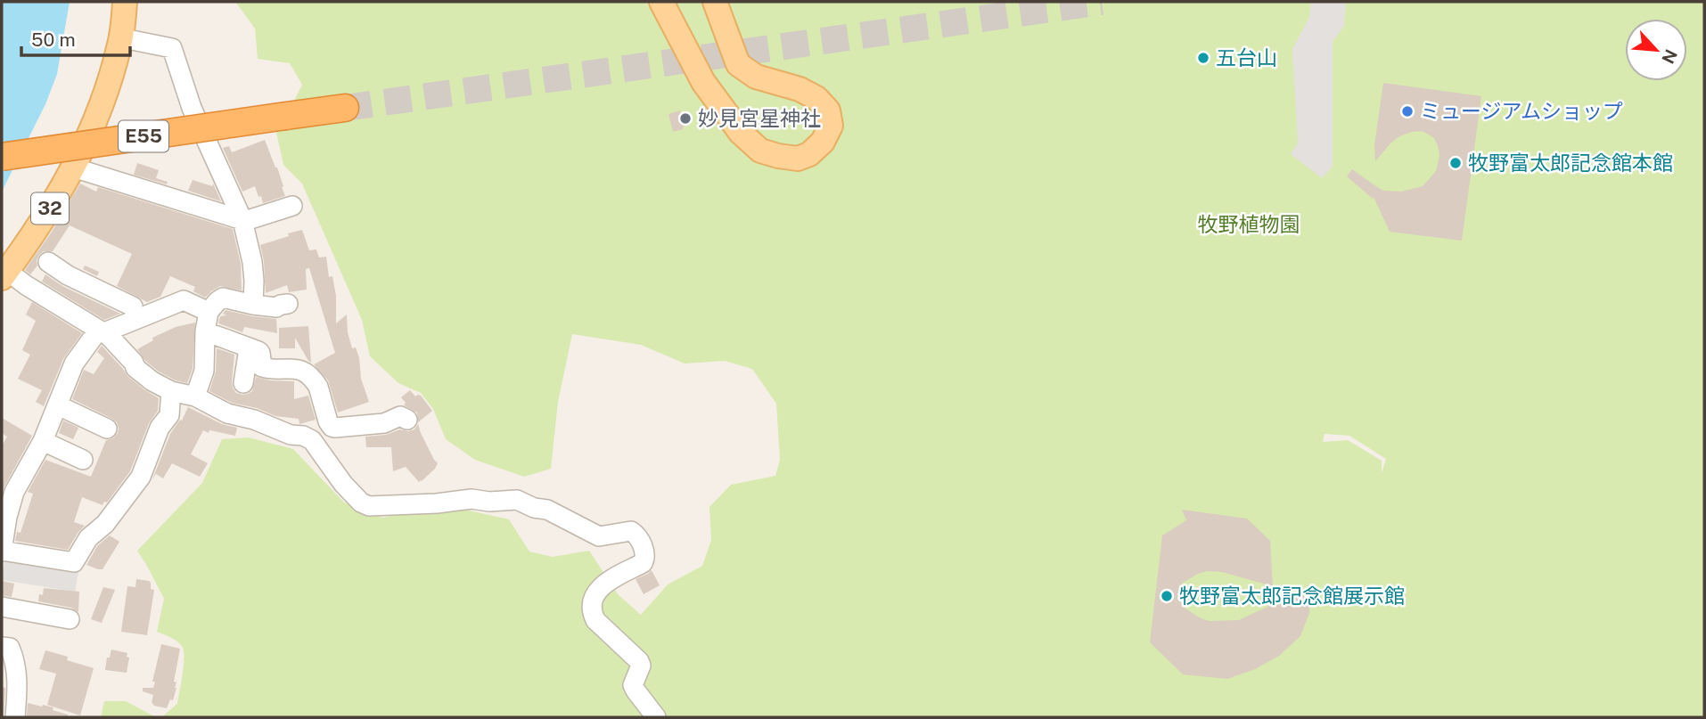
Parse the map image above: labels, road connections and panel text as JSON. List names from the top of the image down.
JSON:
{
  "streets": {
    "highway": ["E55"],
    "main road": ["32"]
  },
  "parks": ["牧野植物園"],
  "places": [
    "五台山",
    "ミュージアムショップ",
    "妙見宮星神社",
    "牧野富太郎記念館本館",
    "牧野富太郎記念館展示館"
  ],
  "scale_bar": "50 m",
  "north": "bottom right"
}
